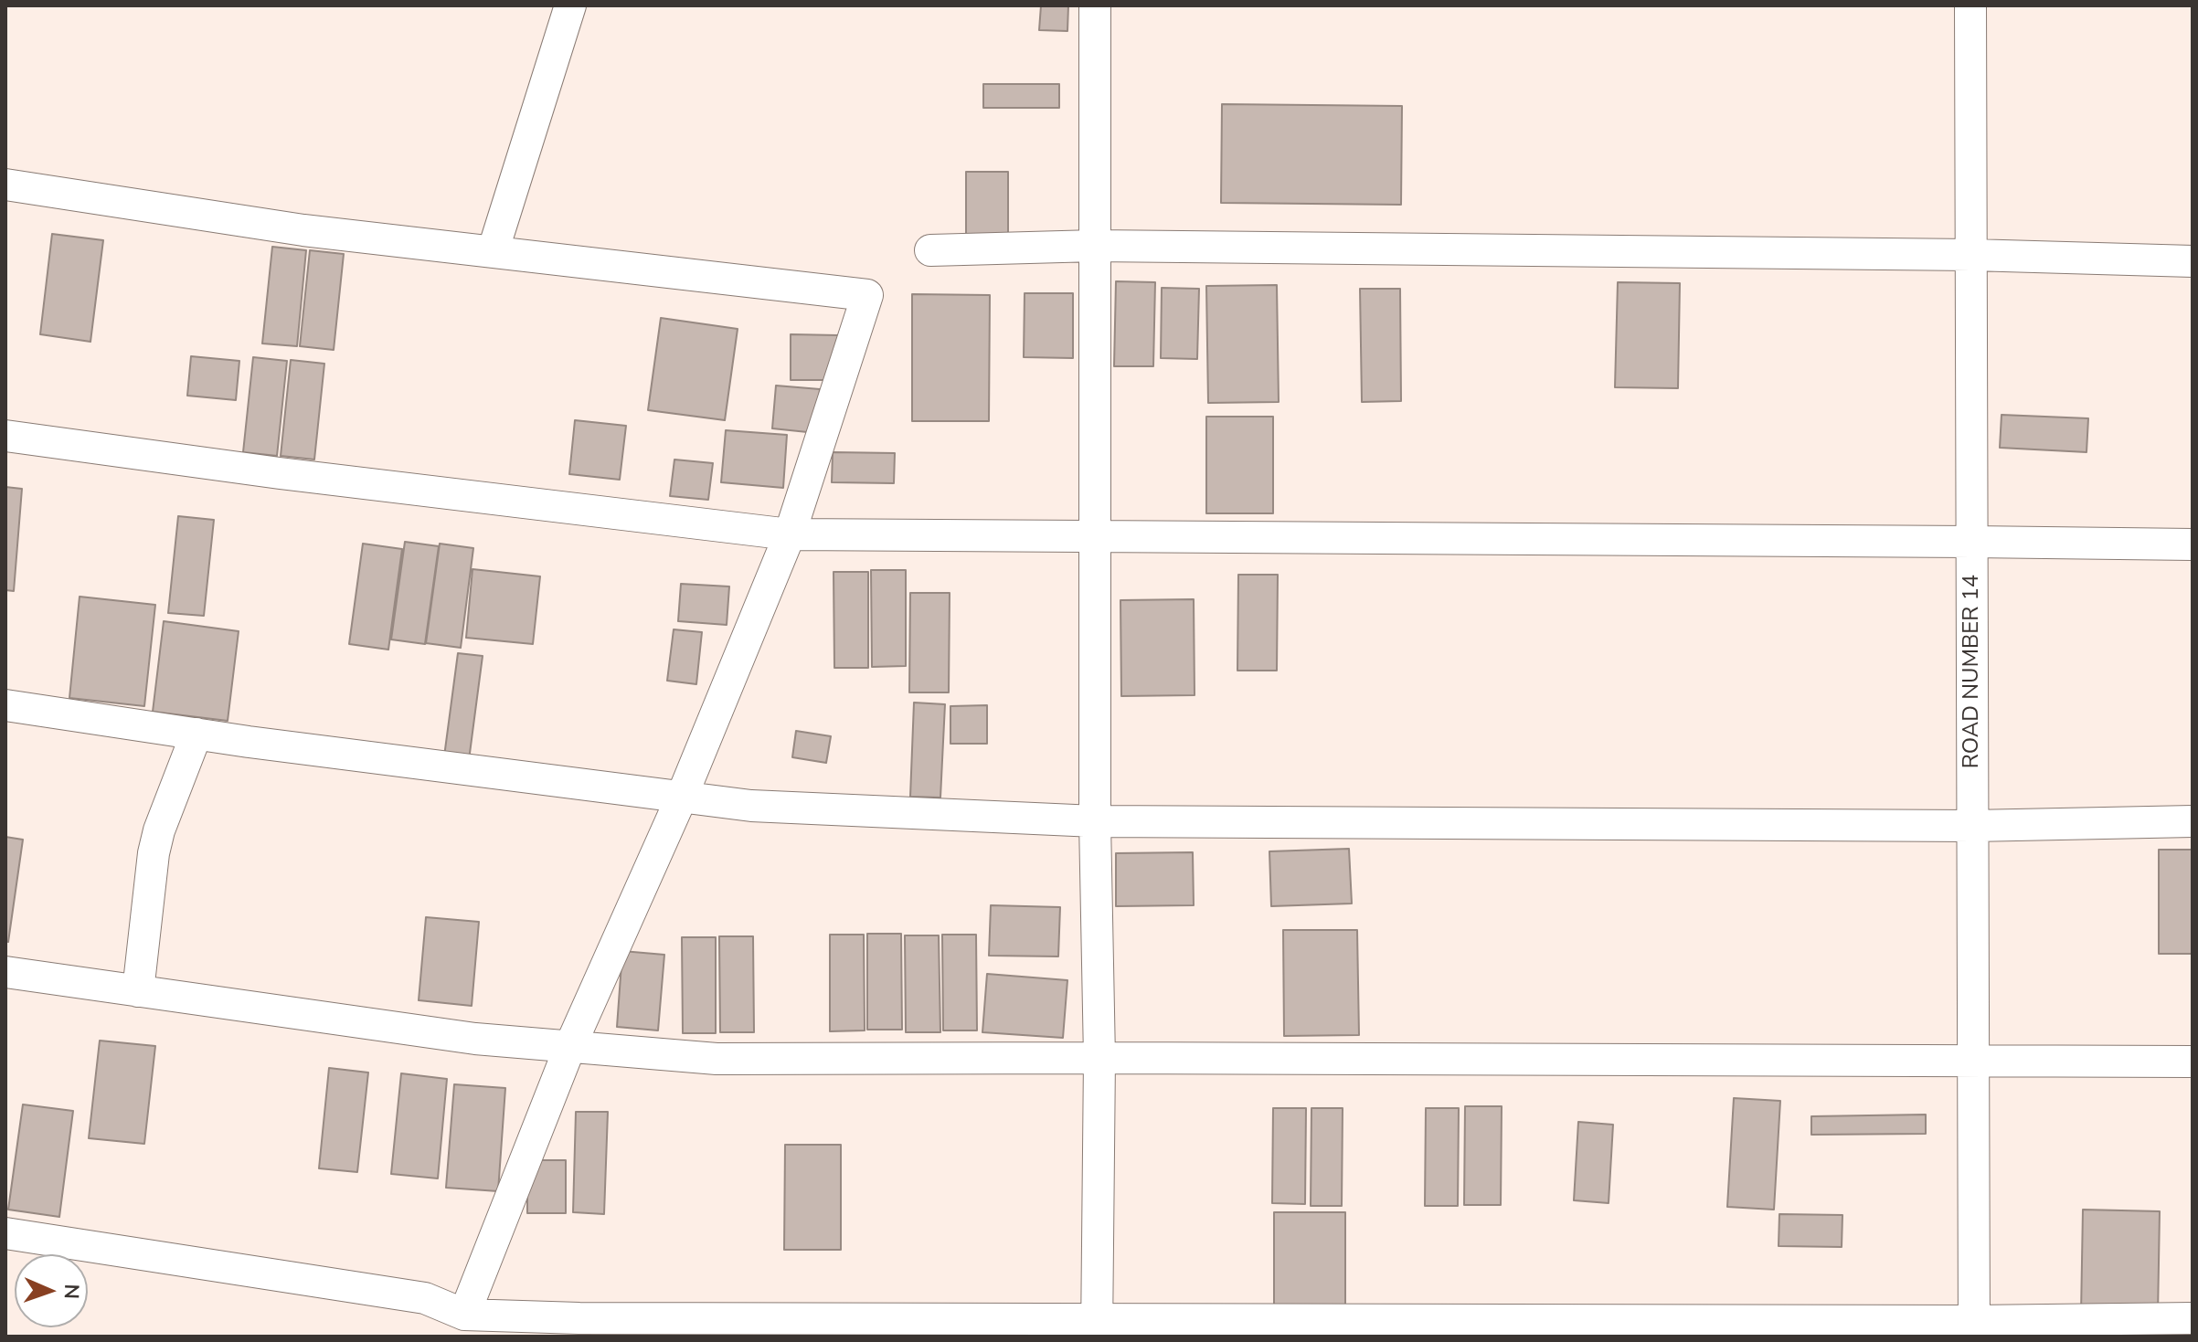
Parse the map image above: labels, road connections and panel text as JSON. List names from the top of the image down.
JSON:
{
  "streets": {
    "street": ["ROAD NUMBER 14"]
  },
  "north": "right"
}
